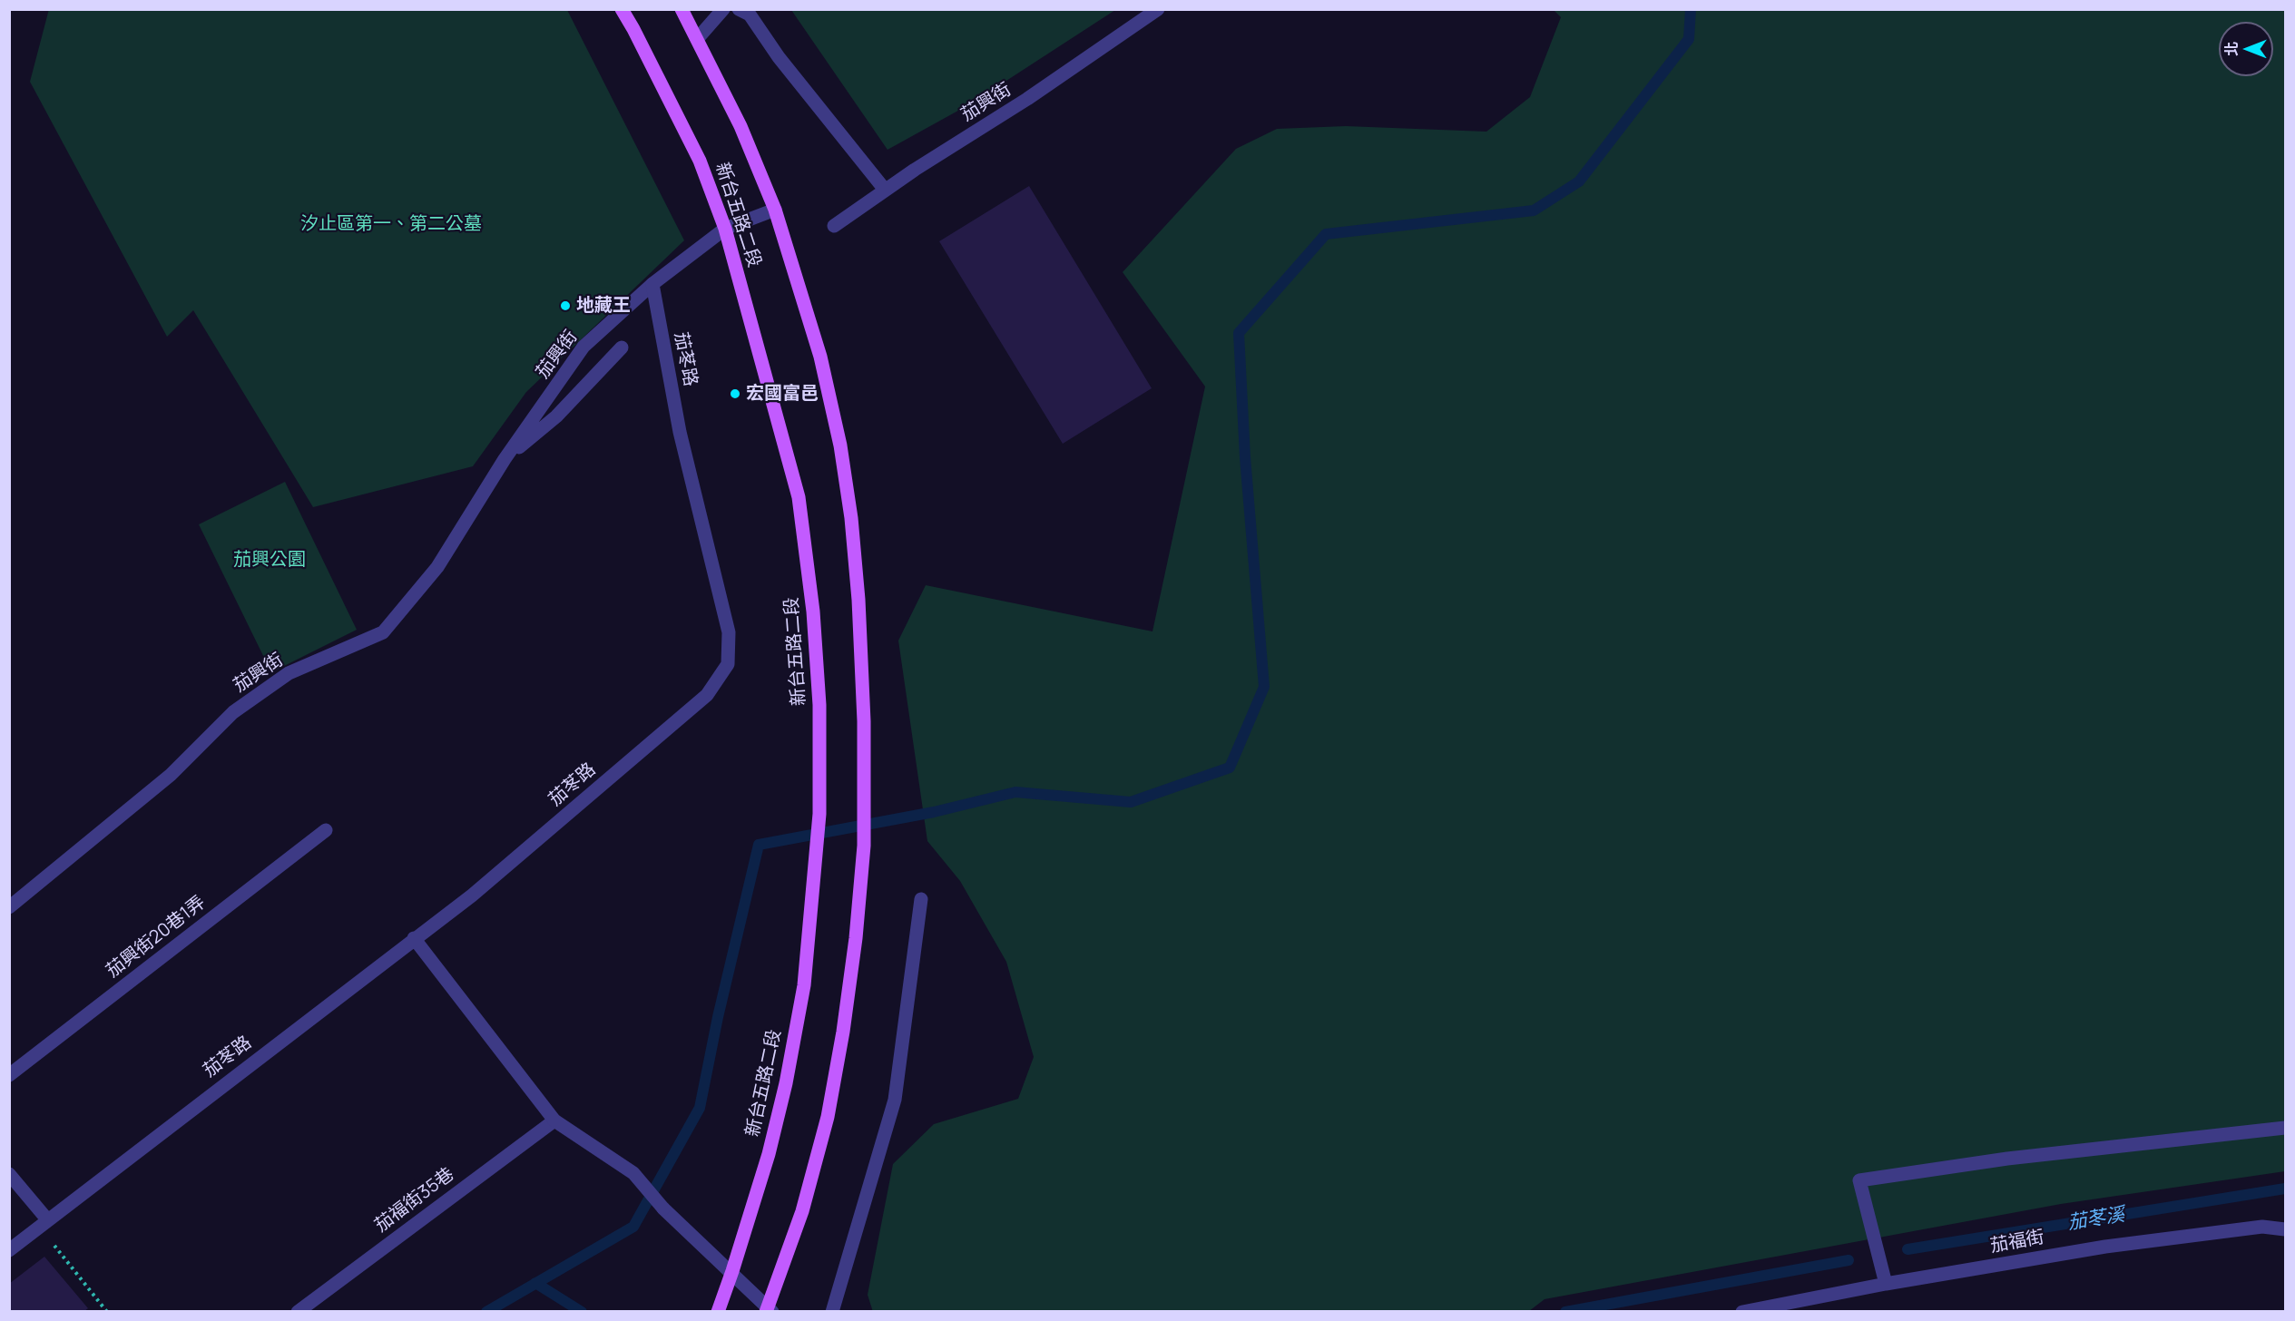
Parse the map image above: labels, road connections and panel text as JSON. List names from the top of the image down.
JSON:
{
  "streets": {
    "main road": ["新台五路二段"],
    "street": [
      "茄興街",
      "茄苳路",
      "茄興街20巷1弄",
      "茄福街35巷",
      "茄福街"
    ]
  },
  "crossings": [
    ["茄興街", "茄苳路"]
  ],
  "water": ["茄苳溪"],
  "parks": ["汐止區第一、第二公墓", "茄興公園"],
  "places": ["地藏王", "宏國富邑"],
  "north": "left"
}
